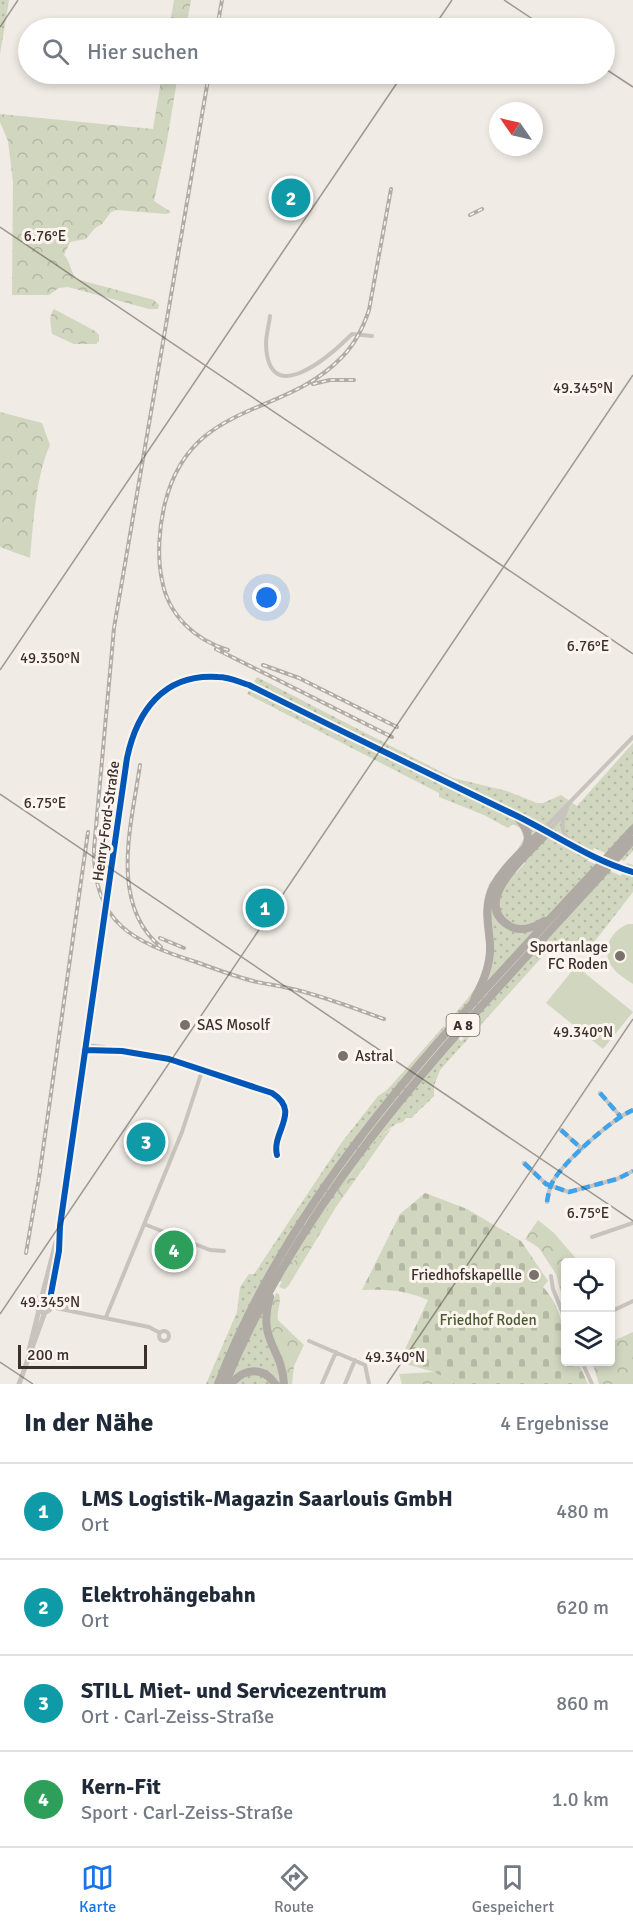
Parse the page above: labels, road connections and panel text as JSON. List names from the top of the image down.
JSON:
{
  "streets": {
    "highway": ["A 8"],
    "street": ["Henry-Ford-Straße"]
  },
  "parks": ["Friedhof Roden"],
  "places": [
    "Sportanlage FC Roden",
    "SAS Mosolf",
    "Astral",
    "Friedhofskapellle"
  ],
  "scale_bar": "200 m",
  "north": "top left",
  "page": {
    "search": "Hier suchen",
    "pins": [
      "2",
      "1",
      "3",
      "4"
    ],
    "scale": "200 m",
    "heading": ["In der Nähe", "4 Ergebnisse"],
    "list": [
      {
        "mark": "1",
        "name": "LMS Logistik-Magazin Saarlouis GmbH",
        "note": "Ort",
        "value": "480 m"
      },
      {
        "mark": "2",
        "name": "Elektrohängebahn",
        "note": "Ort",
        "value": "620 m"
      },
      {
        "mark": "3",
        "name": "STILL Miet- und Servicezentrum",
        "note": "Ort · Carl-Zeiss-Straße",
        "value": "860 m"
      },
      {
        "mark": "4",
        "name": "Kern-Fit",
        "note": "Sport · Carl-Zeiss-Straße",
        "value": "1.0 km"
      }
    ],
    "nav": ["Karte", "Route", "Gespeichert"]
  },
  "coordinates": [
    "6.76°E",
    "49.345°N",
    "49.350°N",
    "6.75°E",
    "49.340°N"
  ]
}
